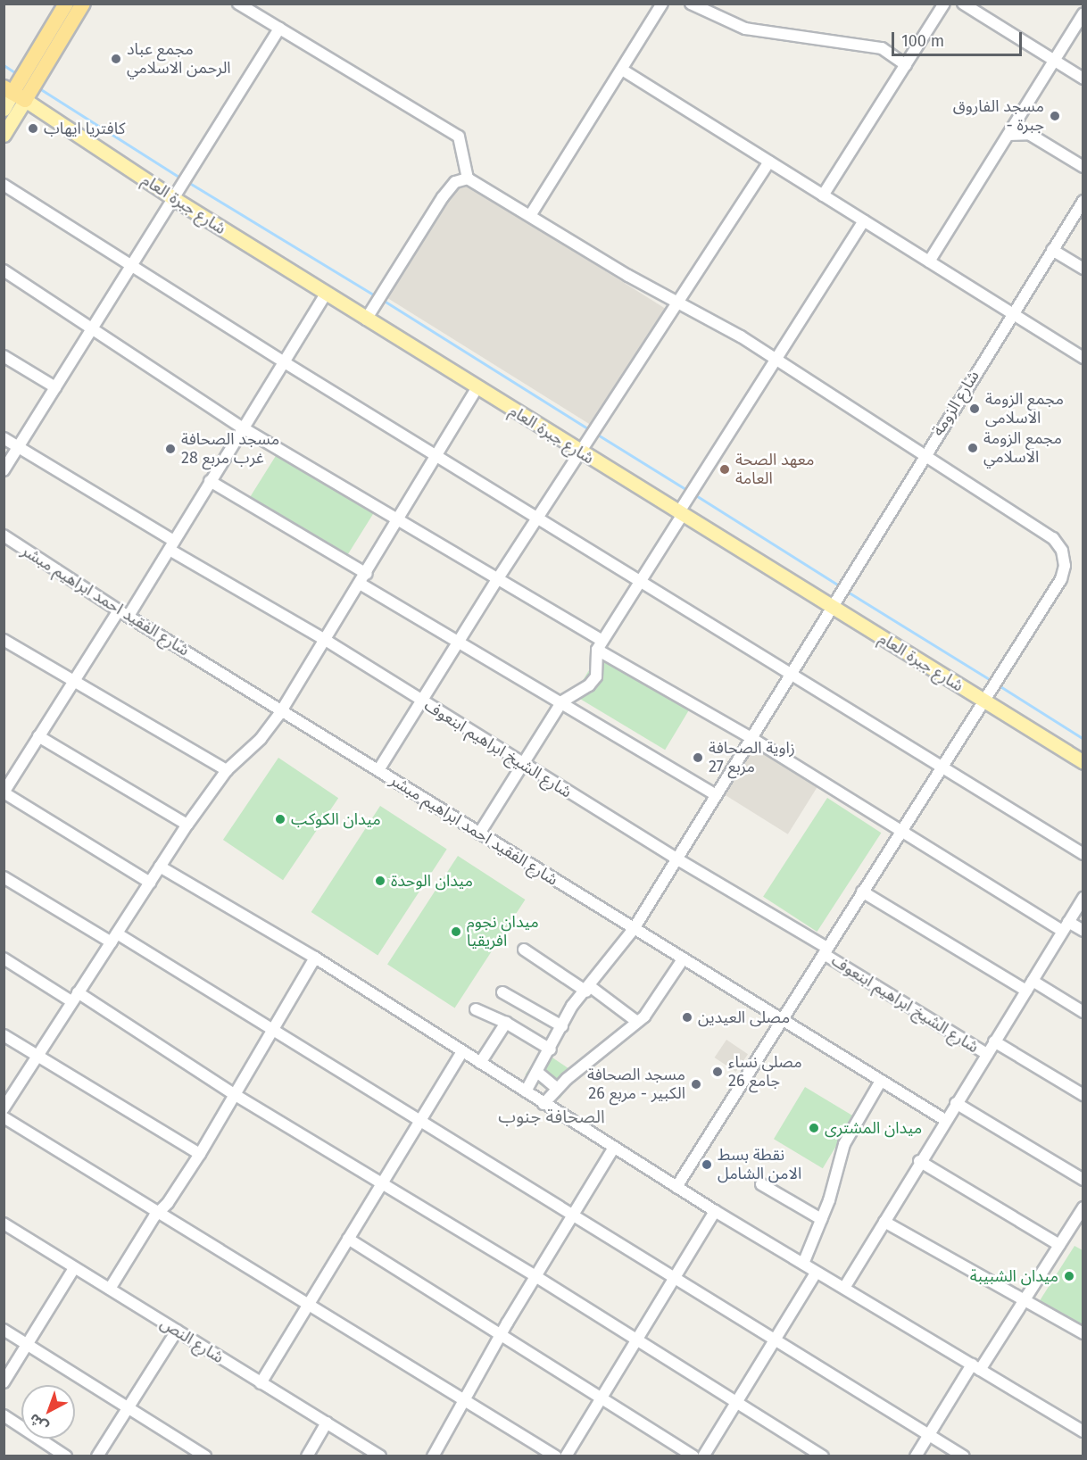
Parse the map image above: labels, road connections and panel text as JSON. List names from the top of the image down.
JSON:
{
  "streets": {
    "main road": ["شارع جبرة العام"],
    "street": [
      "شارع الزومة",
      "شارع الفقيد احمد ابراهيم مبشر",
      "شارع الشيخ ابراهيم ابنعوف",
      "شارع النص"
    ]
  },
  "crossings": [
    ["شارع جبرة العام", "شارع الزومة"],
    ["شارع الزومة", "شارع الفقيد احمد ابراهيم مبشر"],
    ["شارع الزومة", "شارع الشيخ ابراهيم ابنعوف"]
  ],
  "districts": ["الصحافة جنوب"],
  "places": [
    "مجمع عباد الرحمن الاسلامي",
    "مسجد الفاروق - جبرة",
    "كافتريا ايهاب",
    "مجمع الزومة الاسلامى",
    "مجمع الزومة الاسلامي",
    "مسجد الصحافة غرب مربع 28",
    "معهد الصحة العامة",
    "زاوية الصحافة مربع 27",
    "ميدان الكوكب",
    "ميدان الوحدة",
    "ميدان نجوم افريقيا",
    "مصلى العيدين",
    "مصلى نساء جامع 26",
    "مسجد الصحافة الكبير - مربع 26",
    "ميدان المشترى",
    "نقطة بسط الامن الشامل",
    "ميدان الشبيبة"
  ],
  "scale_bar": "100 m",
  "north": "bottom left"
}
